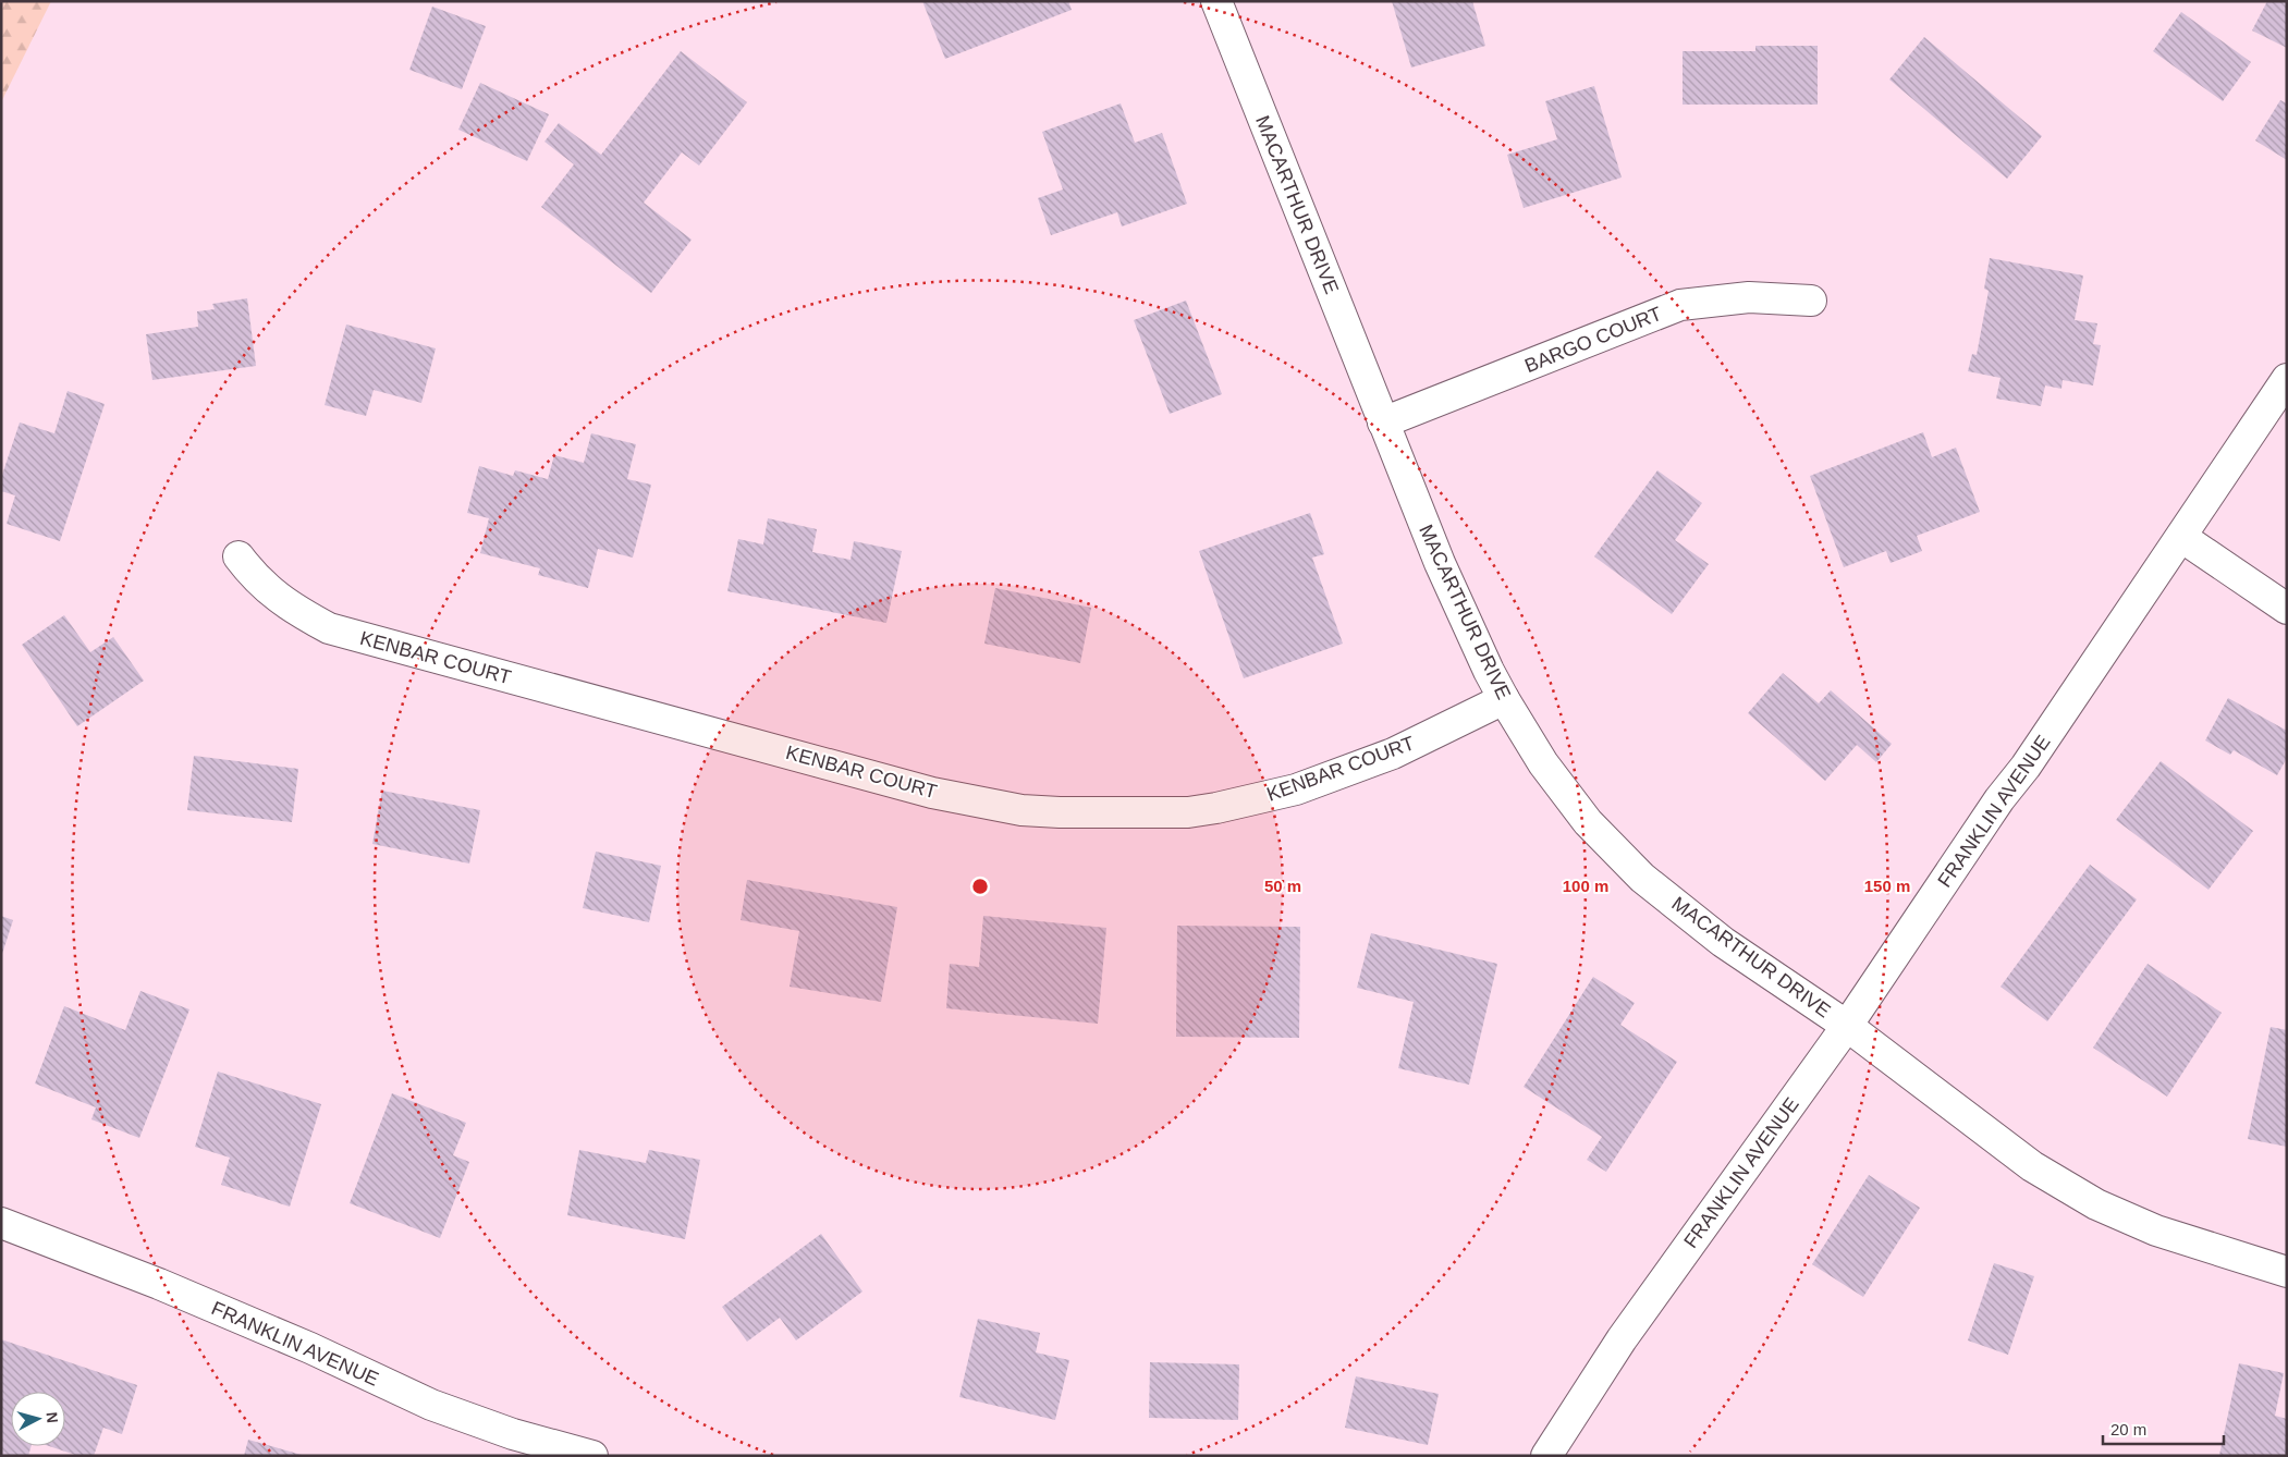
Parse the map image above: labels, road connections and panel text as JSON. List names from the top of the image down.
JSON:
{
  "streets": {
    "street": [
      "MACARTHUR DRIVE",
      "BARGO COURT",
      "KENBAR COURT",
      "FRANKLIN AVENUE"
    ]
  },
  "crossings": [
    ["MACARTHUR DRIVE", "BARGO COURT"],
    ["MACARTHUR DRIVE", "KENBAR COURT"],
    ["MACARTHUR DRIVE", "FRANKLIN AVENUE"]
  ],
  "scale_bar": "20 m",
  "north": "right",
  "rings": ["50 m", "100 m", "150 m"]
}
